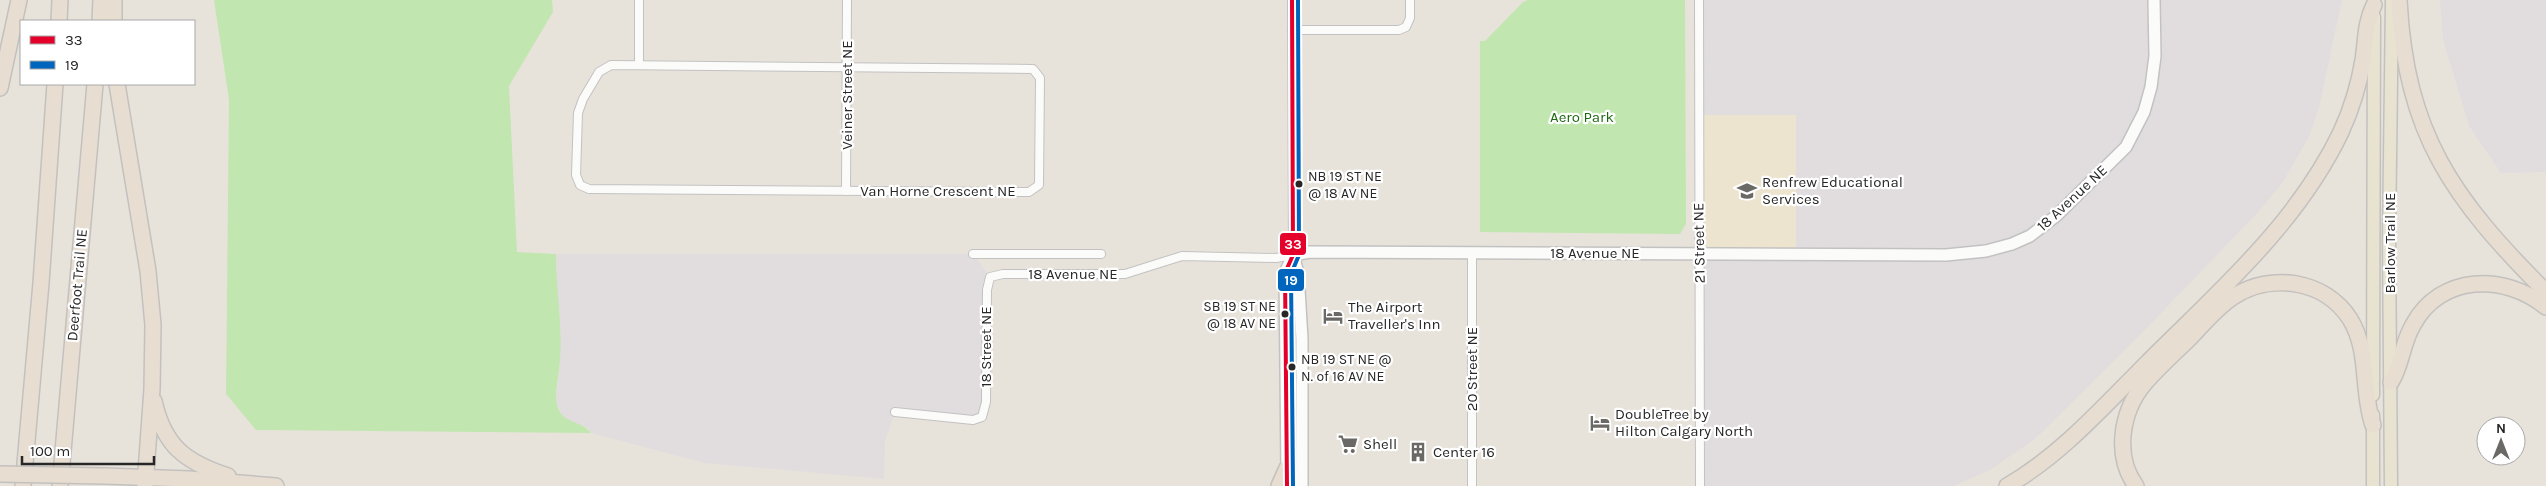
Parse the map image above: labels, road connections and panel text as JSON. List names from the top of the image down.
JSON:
{
  "streets": {
    "highway": ["Deerfoot Trail NE"],
    "main road": ["Barlow Trail NE"],
    "street": [
      "Veiner Street NE",
      "Van Horne Crescent NE",
      "18 Avenue NE",
      "21 Street NE",
      "18 Street NE",
      "20 Street NE"
    ]
  },
  "crossings": [
    ["Veiner Street NE", "Van Horne Crescent NE"],
    ["18 Avenue NE", "21 Street NE"],
    ["18 Avenue NE", "18 Street NE"],
    ["18 Avenue NE", "20 Street NE"]
  ],
  "parks": ["Aero Park"],
  "places": {
    "other": ["NB 19 ST NE @ 18 AV NE", "SB 19 ST NE @ 18 AV NE", "NB 19 ST NE @ N. of 16 AV NE"],
    "school or university": ["Renfrew Educational Services"],
    "hotel": ["The Airport Traveller's Inn", "DoubleTree by Hilton Calgary North"],
    "supermarket": ["Shell"],
    "building": ["Center 16"]
  },
  "lines": ["transit line 33", "transit line 19"],
  "legend": ["33", "19"],
  "scale_bar": "100 m",
  "north": "top"
}
